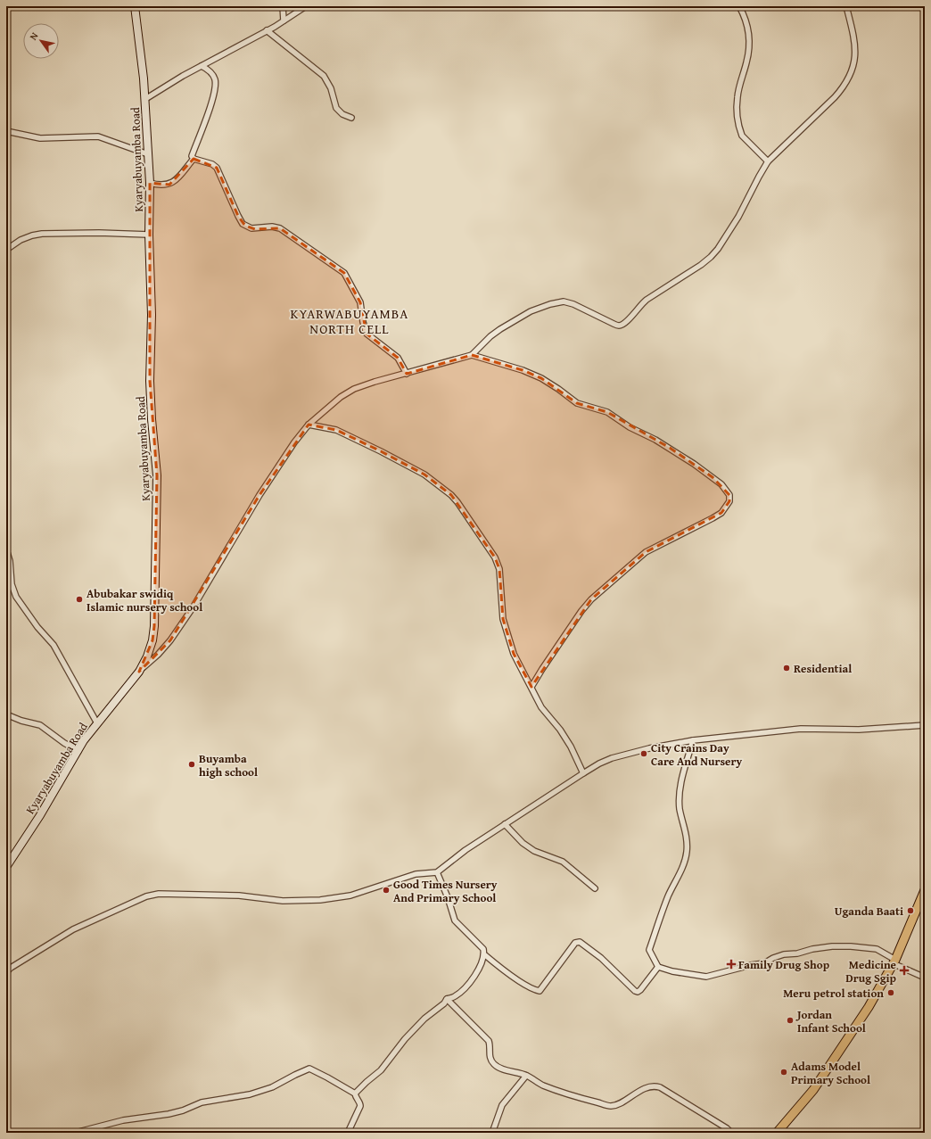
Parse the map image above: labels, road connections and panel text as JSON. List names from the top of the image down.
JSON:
{
  "streets": {
    "street": ["Kyaryabuyamba Road"]
  },
  "districts": ["KYARWABUYAMBA NORTH CELL"],
  "places": {
    "other": [
      "Abubakar swidiq Islamic nursery school",
      "Residential",
      "City Crains Day Care And Nursery",
      "Buyamba high school",
      "Good Times Nursery And Primary School",
      "Uganda Baati",
      "Meru petrol station",
      "Jordan Infant School",
      "Adams Model Primary School"
    ],
    "health": ["Family Drug Shop", "Medicine Drug Sgip"]
  },
  "north": "top left"
}
